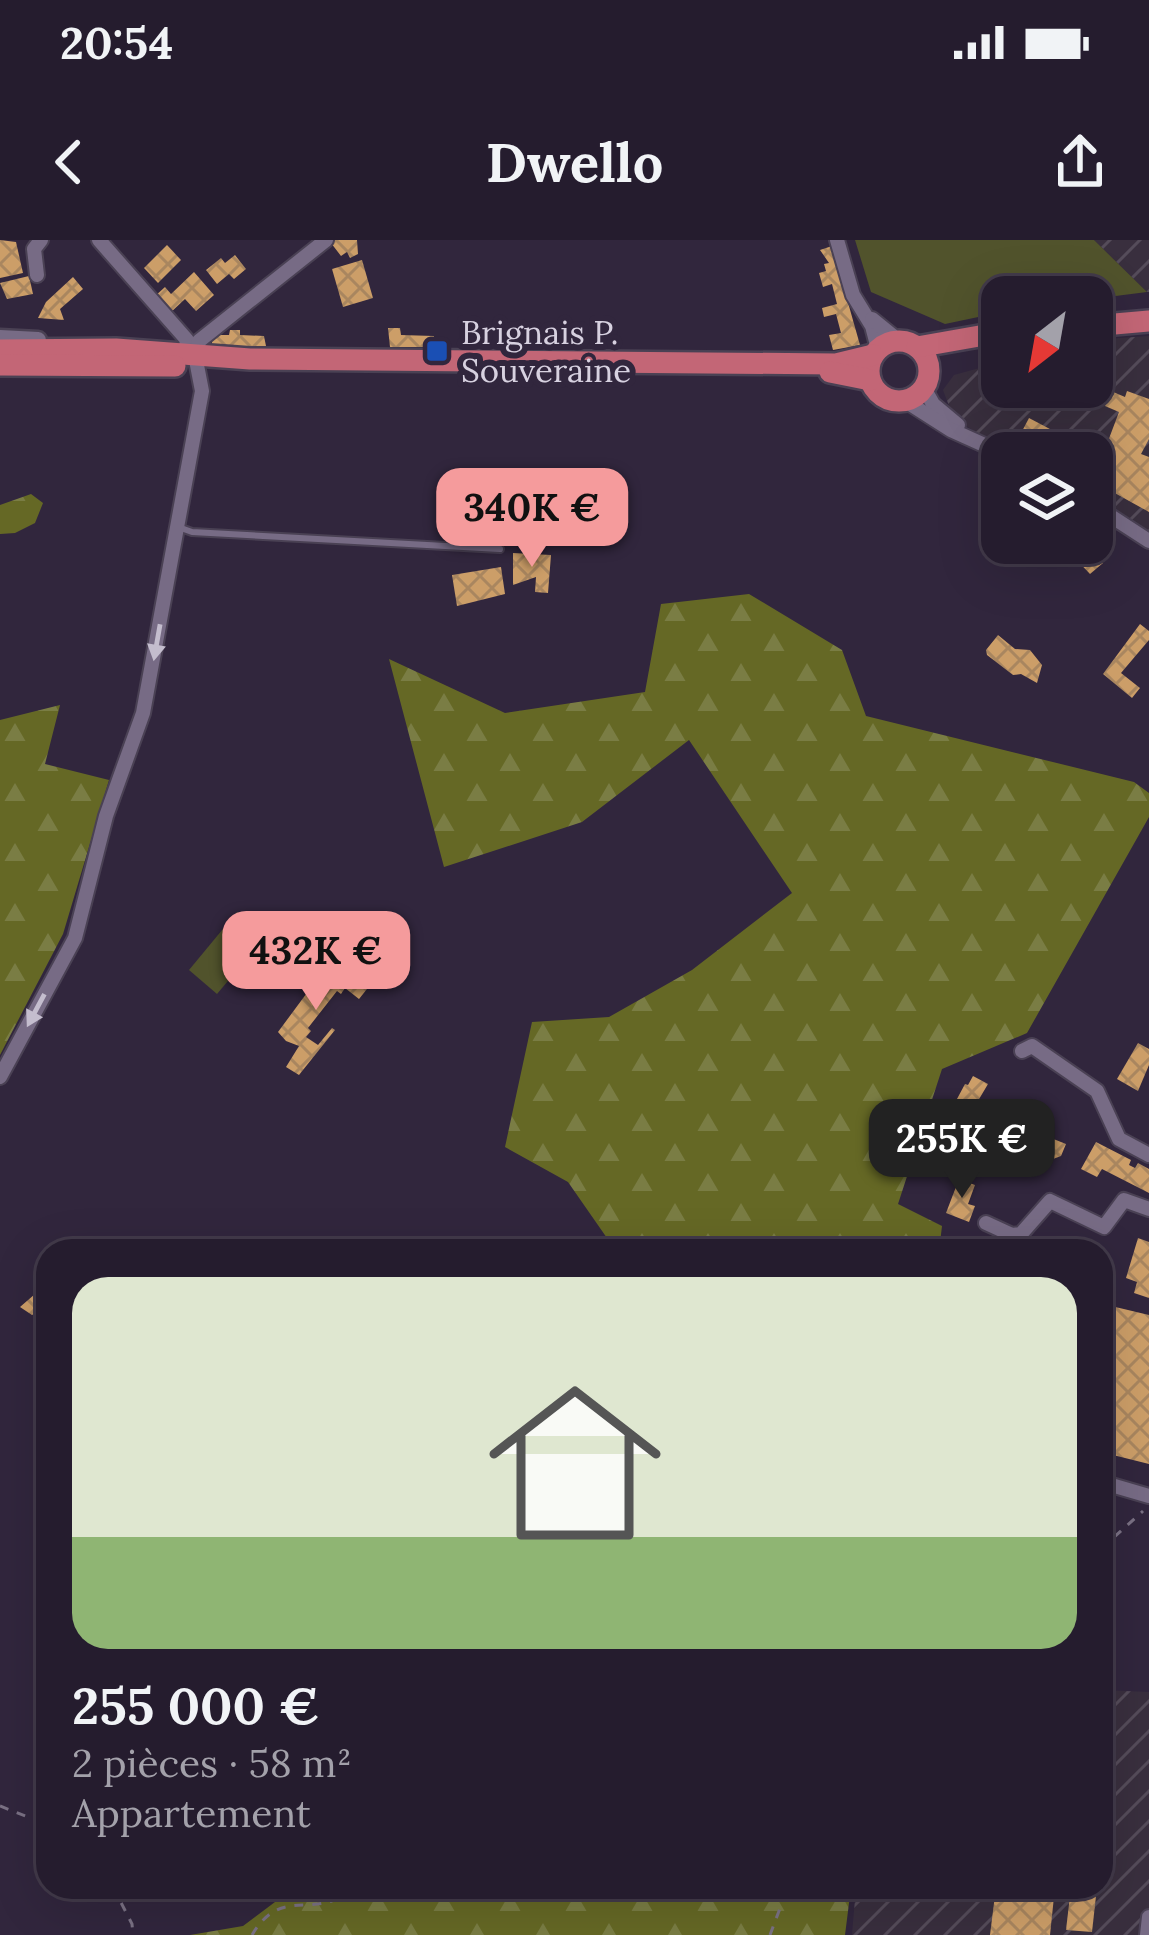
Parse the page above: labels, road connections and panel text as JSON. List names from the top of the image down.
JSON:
{
  "places": {
    "transit": ["Brignais P. Souveraine"]
  },
  "north": "bottom left",
  "page": {
    "status": "20:54",
    "header": "Dwello",
    "price": ["340K €", "432K €", "255K €"],
    "list": [
      {
        "name": "255 000 €",
        "note": "2 pièces · 58 m² · Appartement"
      }
    ]
  }
}
